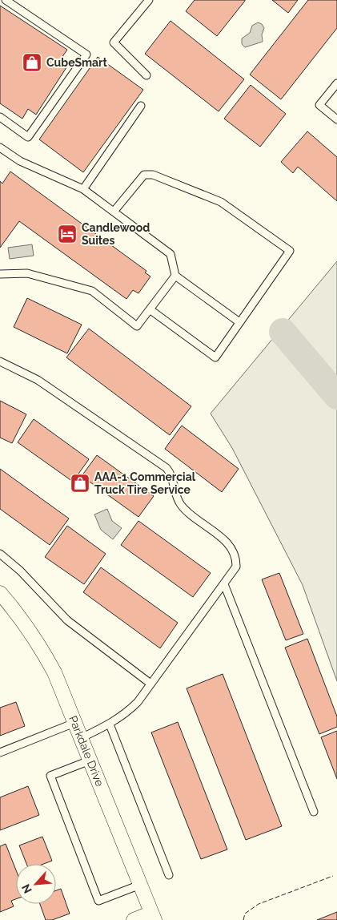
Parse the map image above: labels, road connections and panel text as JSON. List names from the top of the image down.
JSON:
{
  "streets": {
    "street": ["Parkdale Drive"]
  },
  "places": {
    "shop": ["CubeSmart", "AAA-1 Commercial Truck Tire Service"],
    "hotel": ["Candlewood Suites"]
  },
  "north": "bottom left"
}
